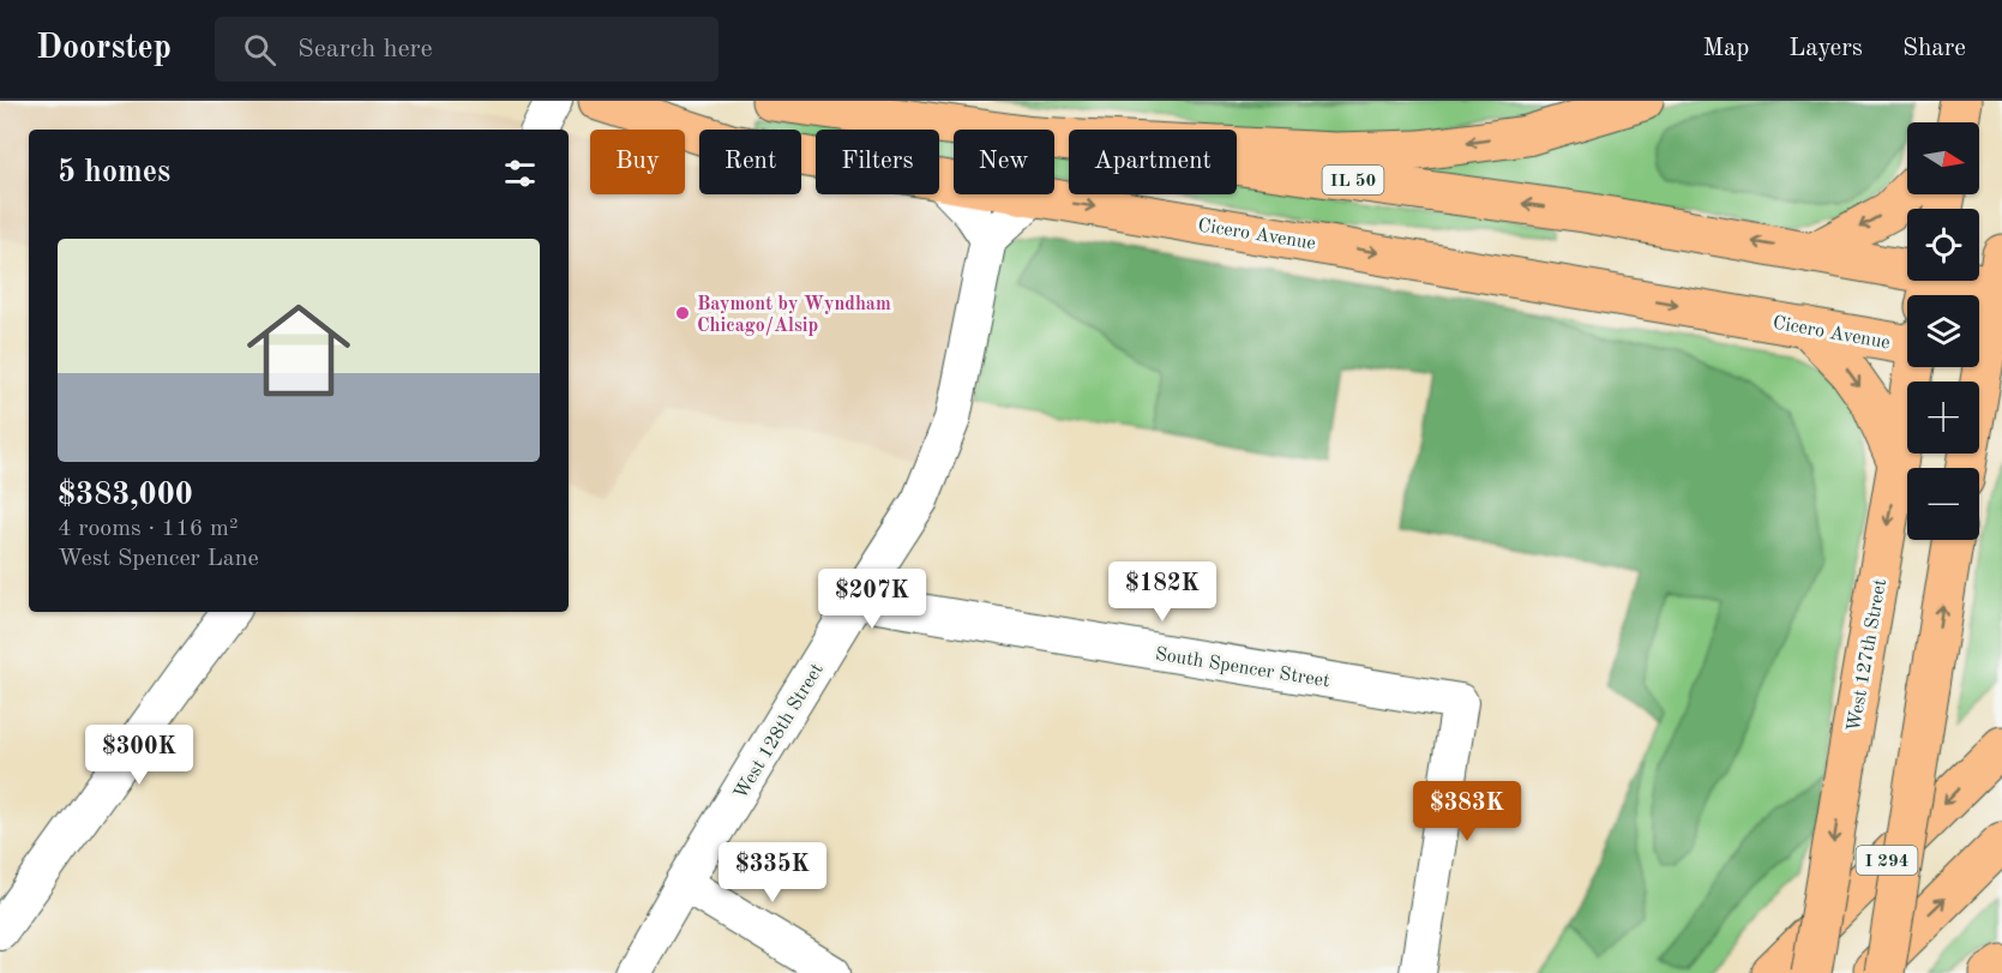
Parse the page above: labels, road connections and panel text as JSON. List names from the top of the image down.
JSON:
{
  "streets": {
    "main road": [
      "IL 50",
      "Cicero Avenue",
      "West 127th Street",
      "I 294"
    ],
    "street": ["South Spencer Street", "West 128th Street"]
  },
  "crossings": [
    ["South Spencer Street", "West 128th Street"]
  ],
  "places": ["Baymont by Wyndham Chicago/Alsip"],
  "north": "right",
  "page": {
    "header": "Doorstep",
    "search": "Search here",
    "nav": ["Map", "Layers", "Share"],
    "map_buttons": ["+", "−"],
    "chip": [
      "Buy",
      "Rent",
      "Filters",
      "New",
      "Apartment"
    ],
    "heading": "5 homes",
    "list": [
      {
        "name": "$383,000",
        "note": "4 rooms · 116 m² · West Spencer Lane"
      }
    ],
    "price": [
      "$182K",
      "$207K",
      "$300K",
      "$383K",
      "$335K"
    ]
  }
}
